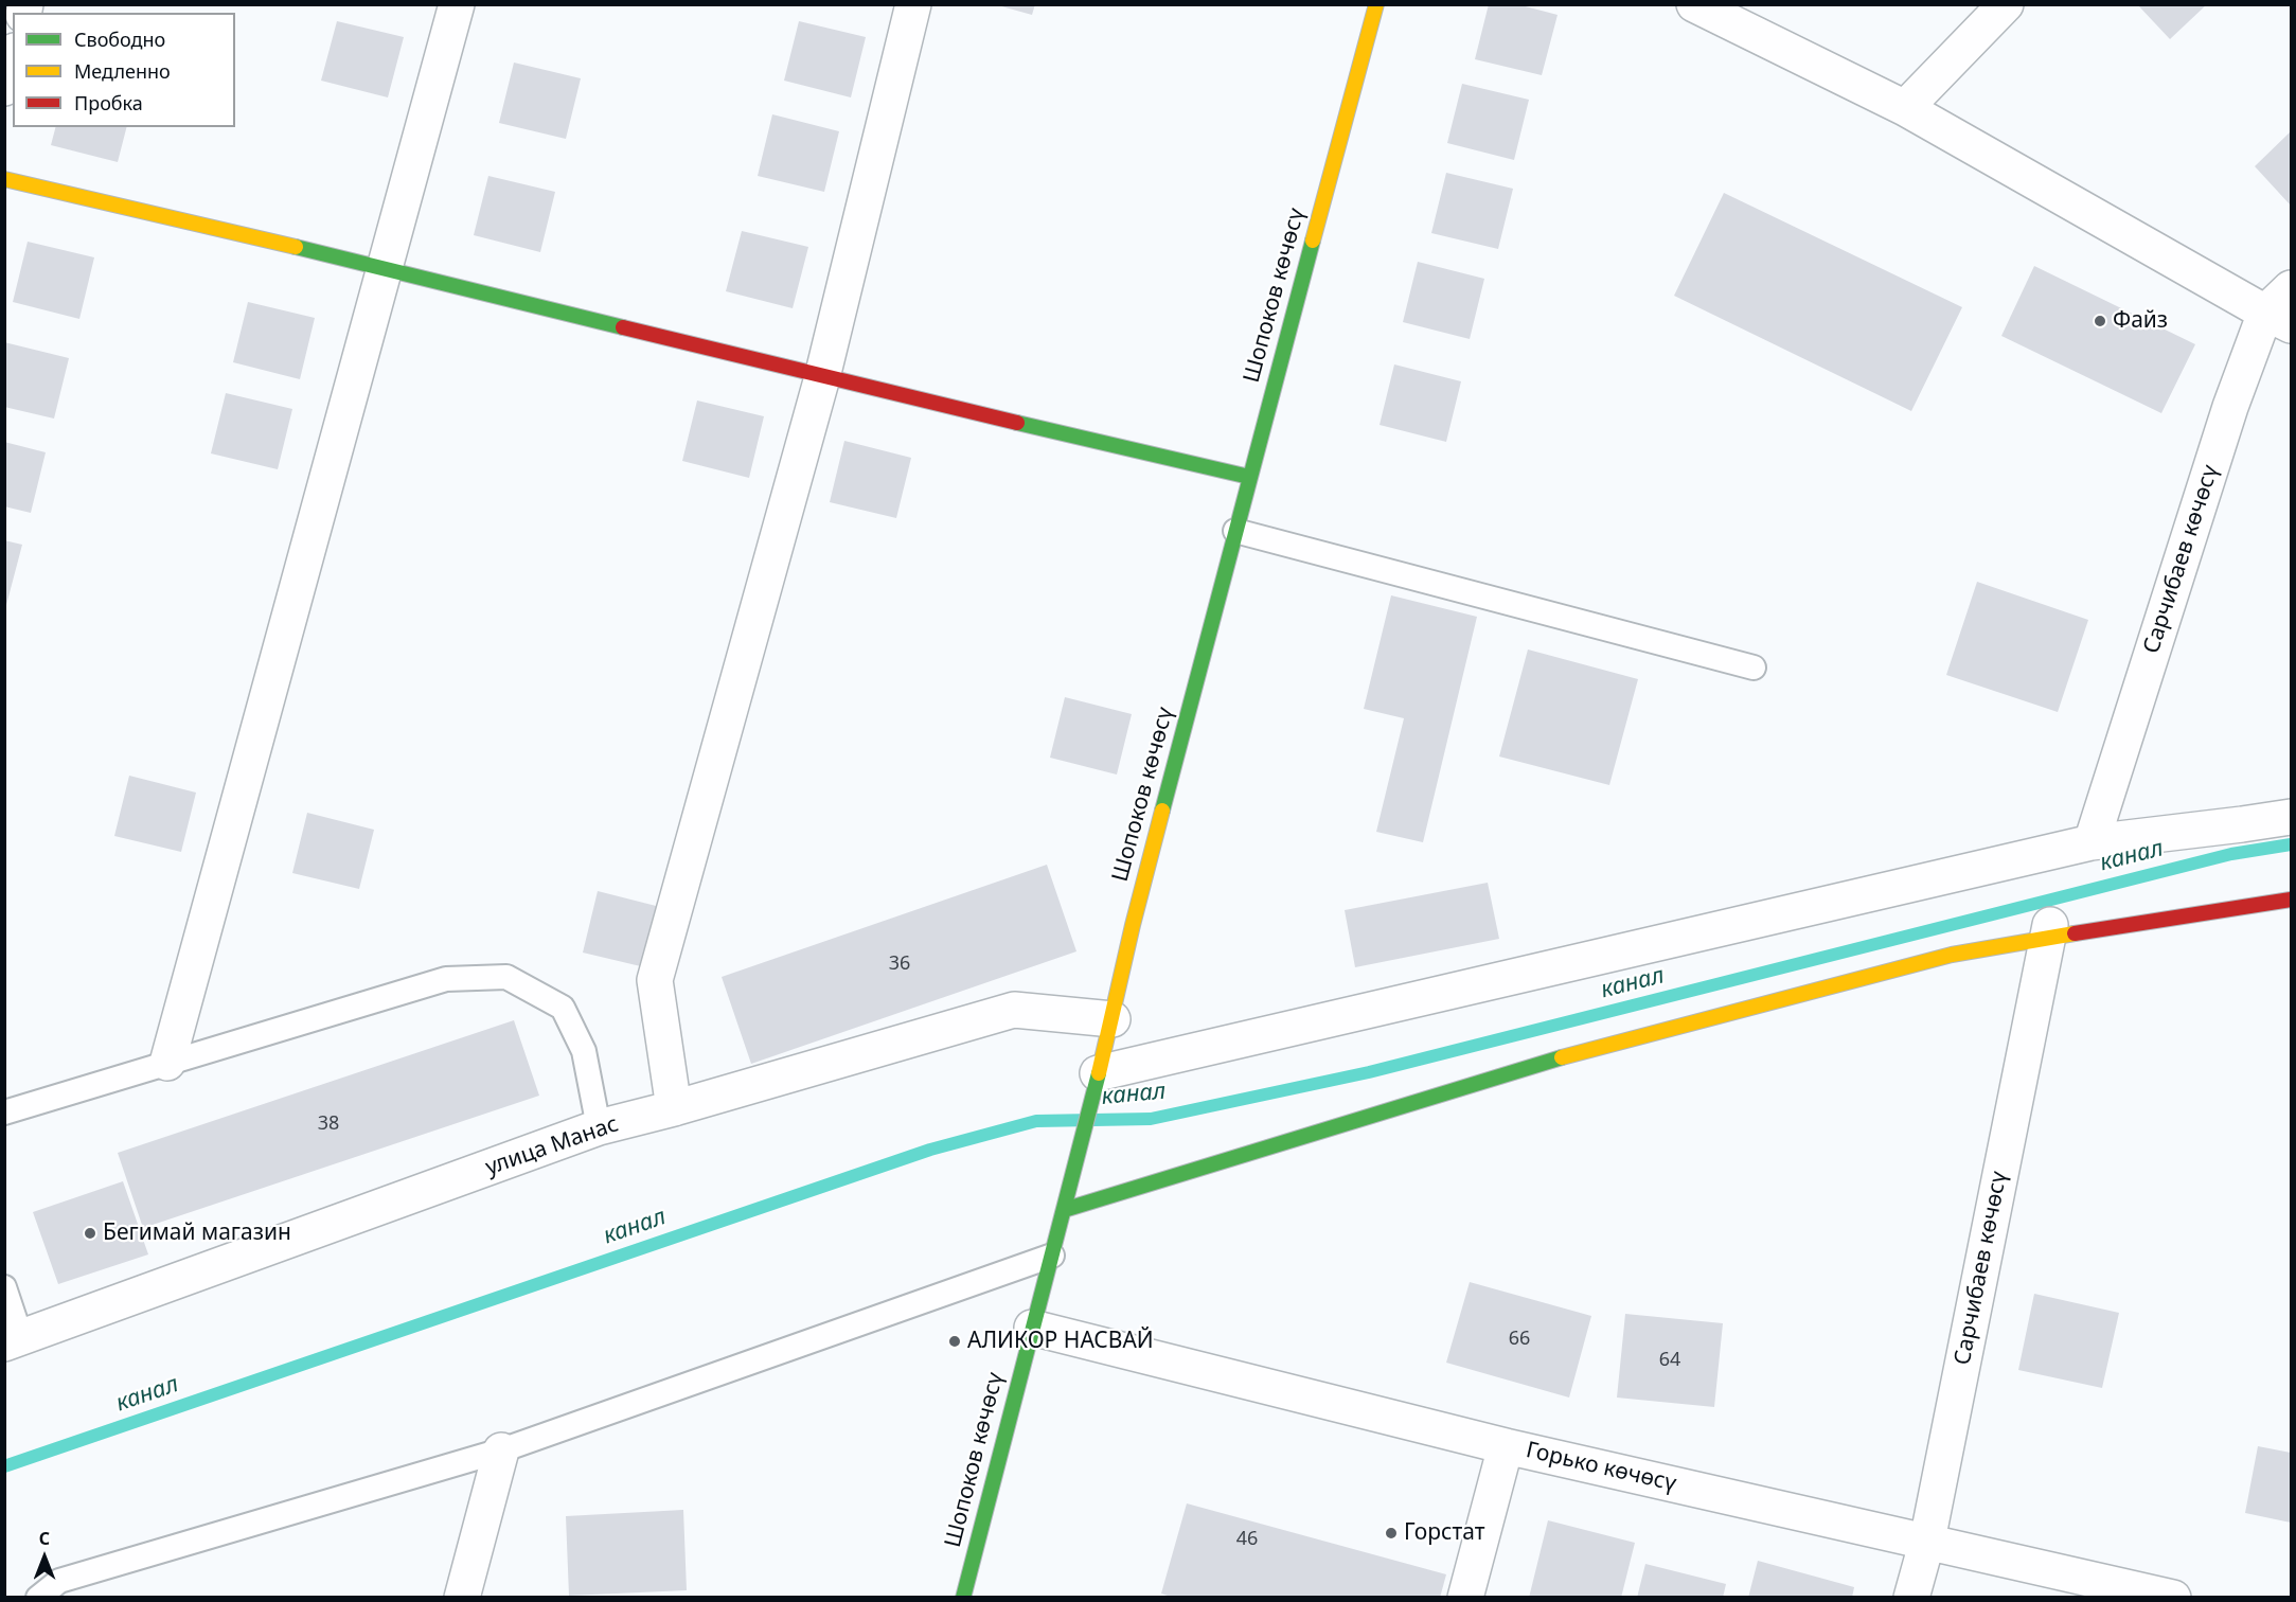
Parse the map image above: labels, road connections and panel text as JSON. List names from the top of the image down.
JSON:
{
  "streets": {
    "street": [
      "Шопоков көчөсү",
      "Сарчибаев көчөсү",
      "улица Манас",
      "Горько көчөсү"
    ]
  },
  "crossings": [
    ["Шопоков көчөсү", "улица Манас"],
    ["Шопоков көчөсү", "Горько көчөсү"],
    ["Сарчибаев көчөсү", "Горько көчөсү"]
  ],
  "water": ["канал"],
  "places": [
    "Файз",
    "Бегимай магазин",
    "АЛИКОР НАСВАЙ",
    "Горстат"
  ],
  "house_numbers": [
    "36",
    "38",
    "66",
    "64",
    "46"
  ],
  "legend": ["Свободно", "Медленно", "Пробка"],
  "north": "top"
}
